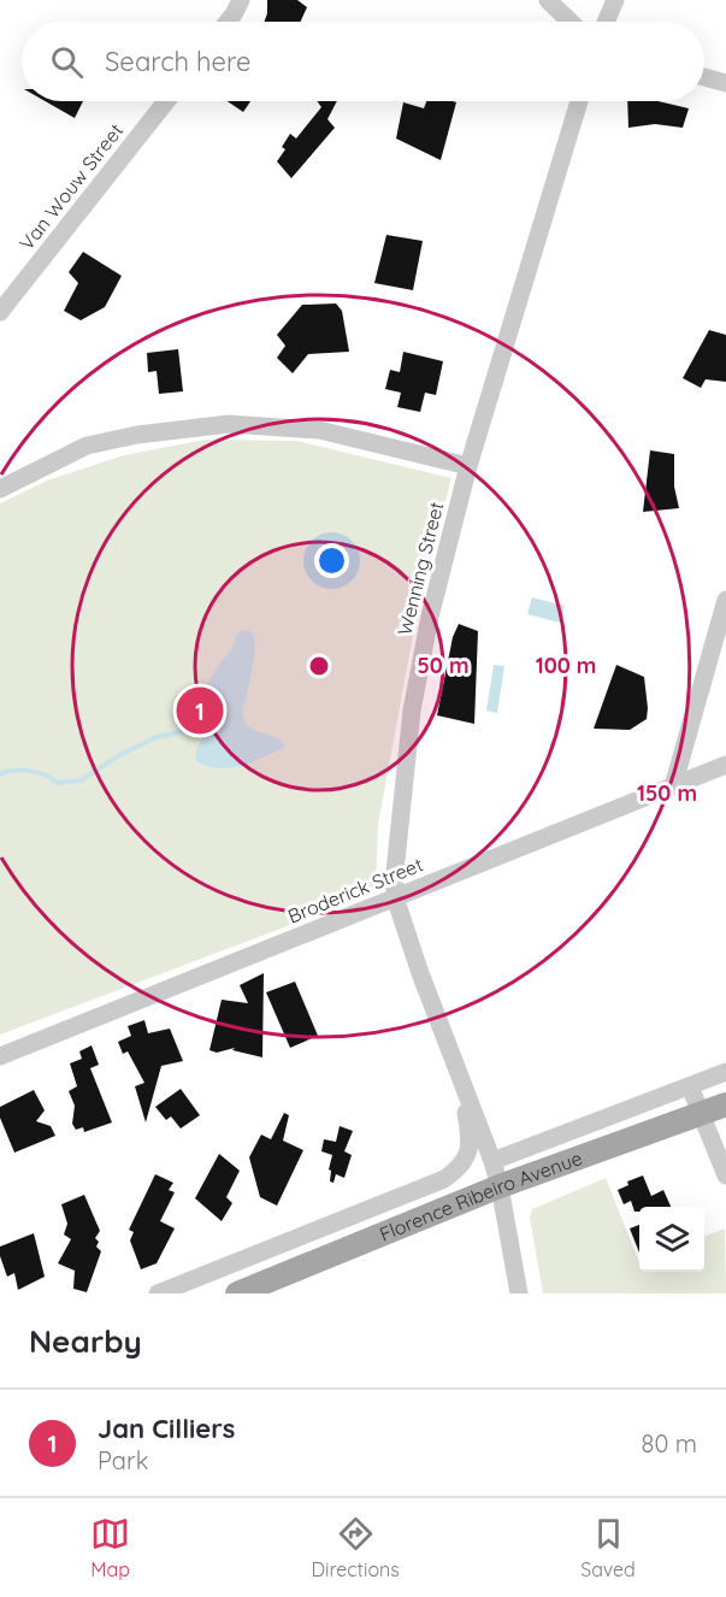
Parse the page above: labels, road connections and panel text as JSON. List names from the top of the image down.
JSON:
{
  "streets": {
    "main road": ["Florence Ribeiro Avenue"],
    "street": ["Van Wouw Street", "Wenning Street", "Broderick Street"]
  },
  "crossings": [
    ["Wenning Street", "Broderick Street"],
    ["Wenning Street", "Florence Ribeiro Avenue"]
  ],
  "page": {
    "search": "Search here",
    "pins": "1",
    "heading": "Nearby",
    "list": [
      {
        "mark": "1",
        "name": "Jan Cilliers",
        "note": "Park",
        "value": "80 m"
      }
    ],
    "nav": ["Map", "Directions", "Saved"]
  },
  "rings": ["50 m", "100 m", "150 m"]
}
